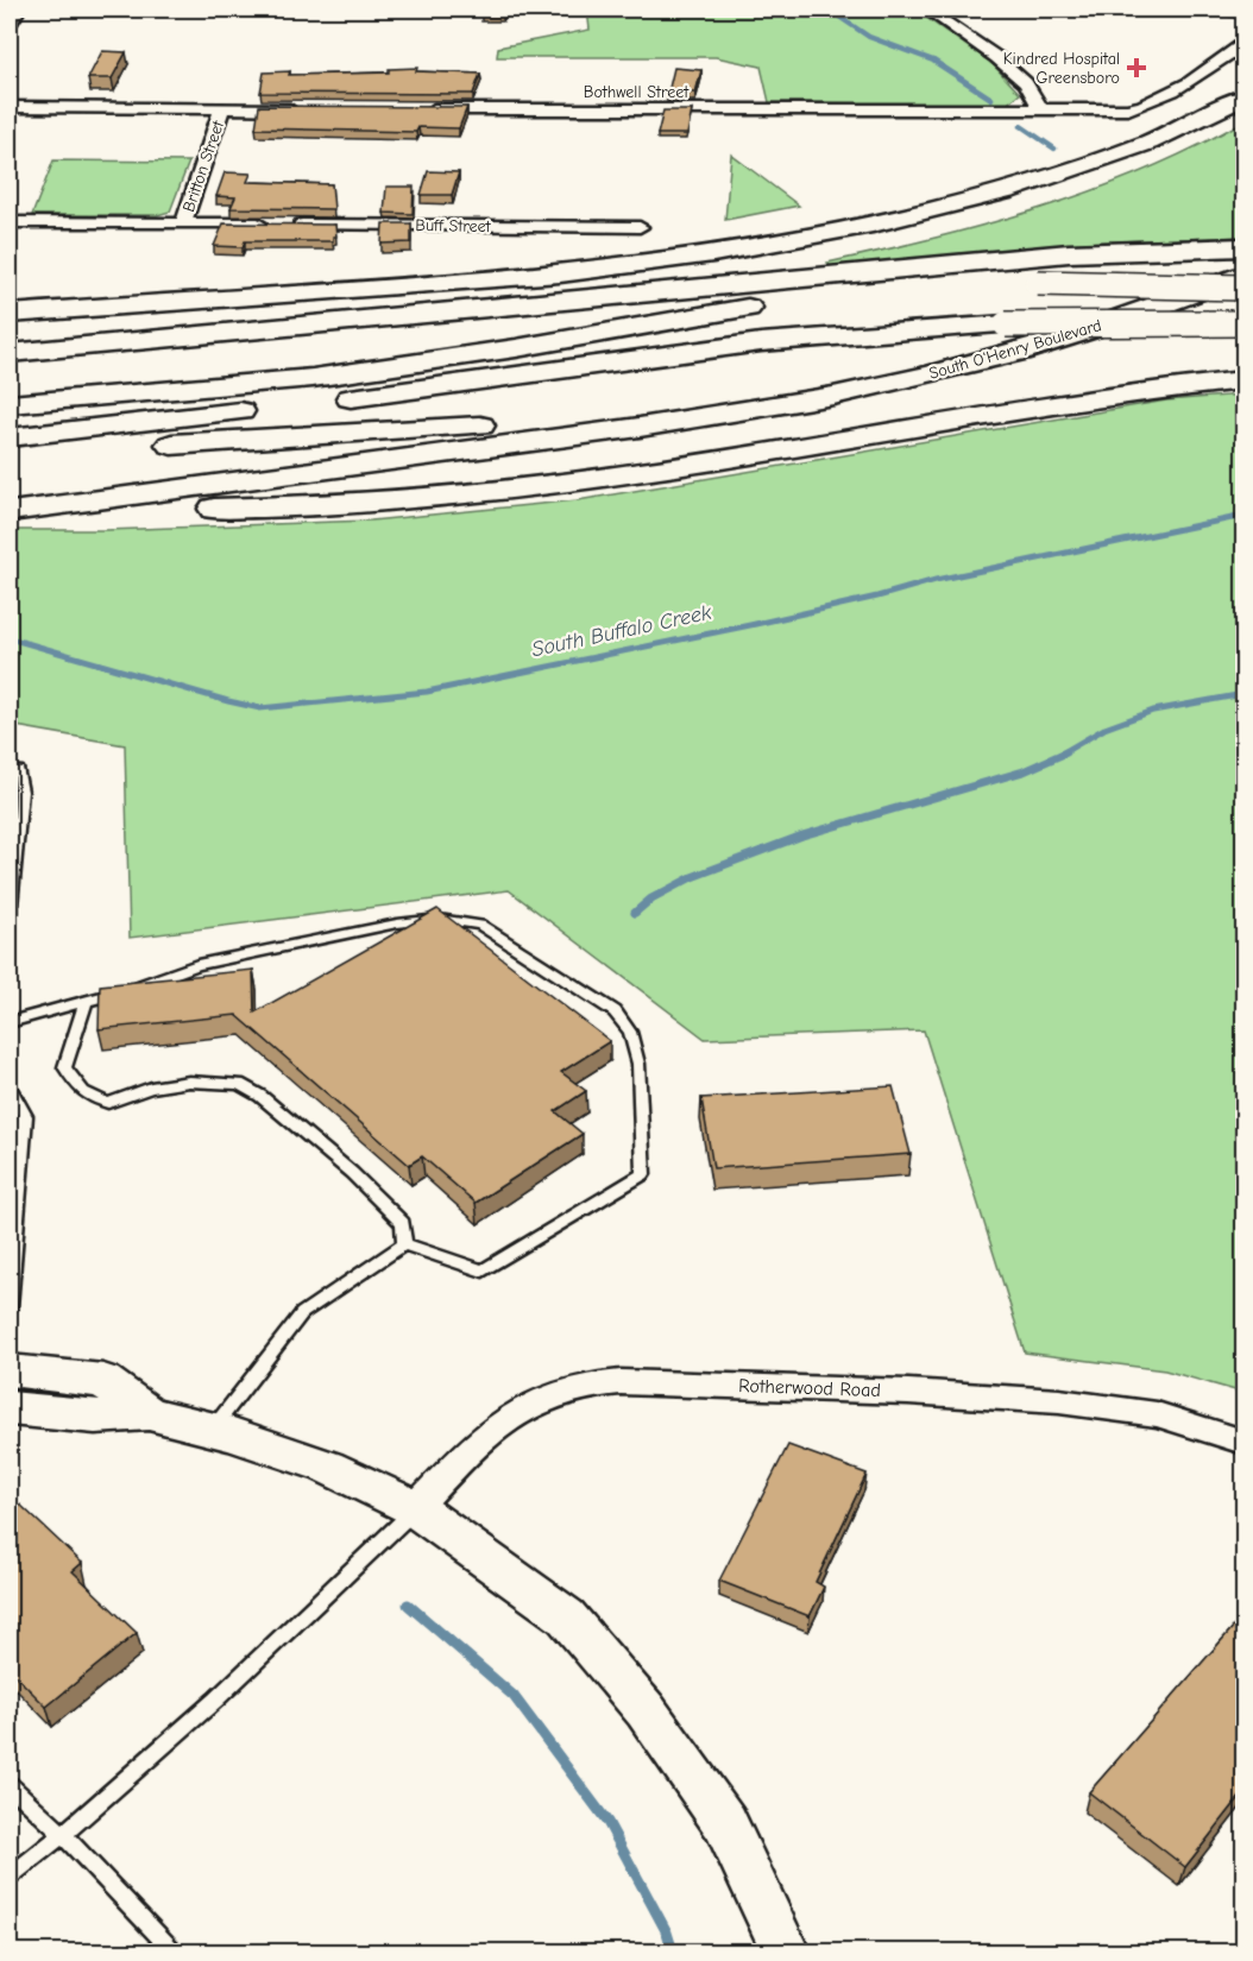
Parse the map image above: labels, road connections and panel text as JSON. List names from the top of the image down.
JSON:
{
  "streets": {
    "highway": ["South O'Henry Boulevard"],
    "street": [
      "Bothwell Street",
      "Britton Street",
      "Buff Street",
      "Rotherwood Road"
    ]
  },
  "crossings": [
    ["Britton Street", "Buff Street"]
  ],
  "water": ["South Buffalo Creek"],
  "places": {
    "health": ["Kindred Hospital Greensboro"]
  }
}
